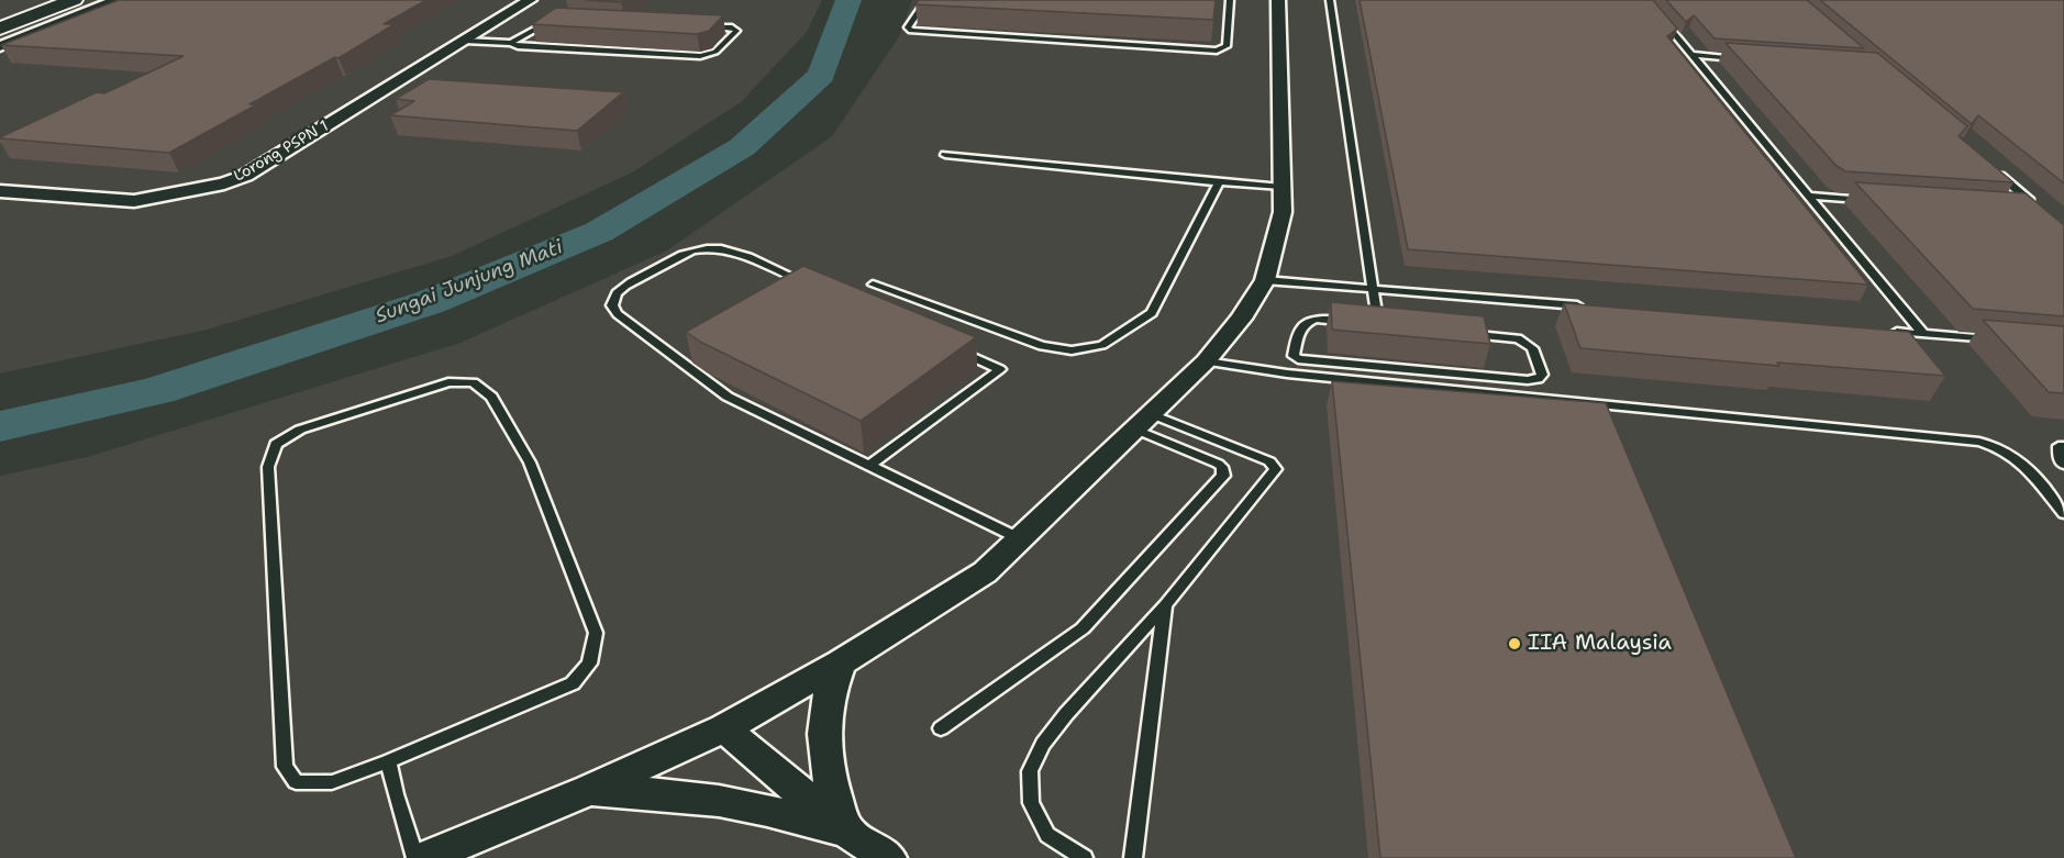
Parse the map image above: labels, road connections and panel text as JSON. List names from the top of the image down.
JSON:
{
  "streets": {
    "street": ["Lorong PSPN 1"]
  },
  "water": ["Sungai Junjung Mati"],
  "places": ["IIA Malaysia"]
}
